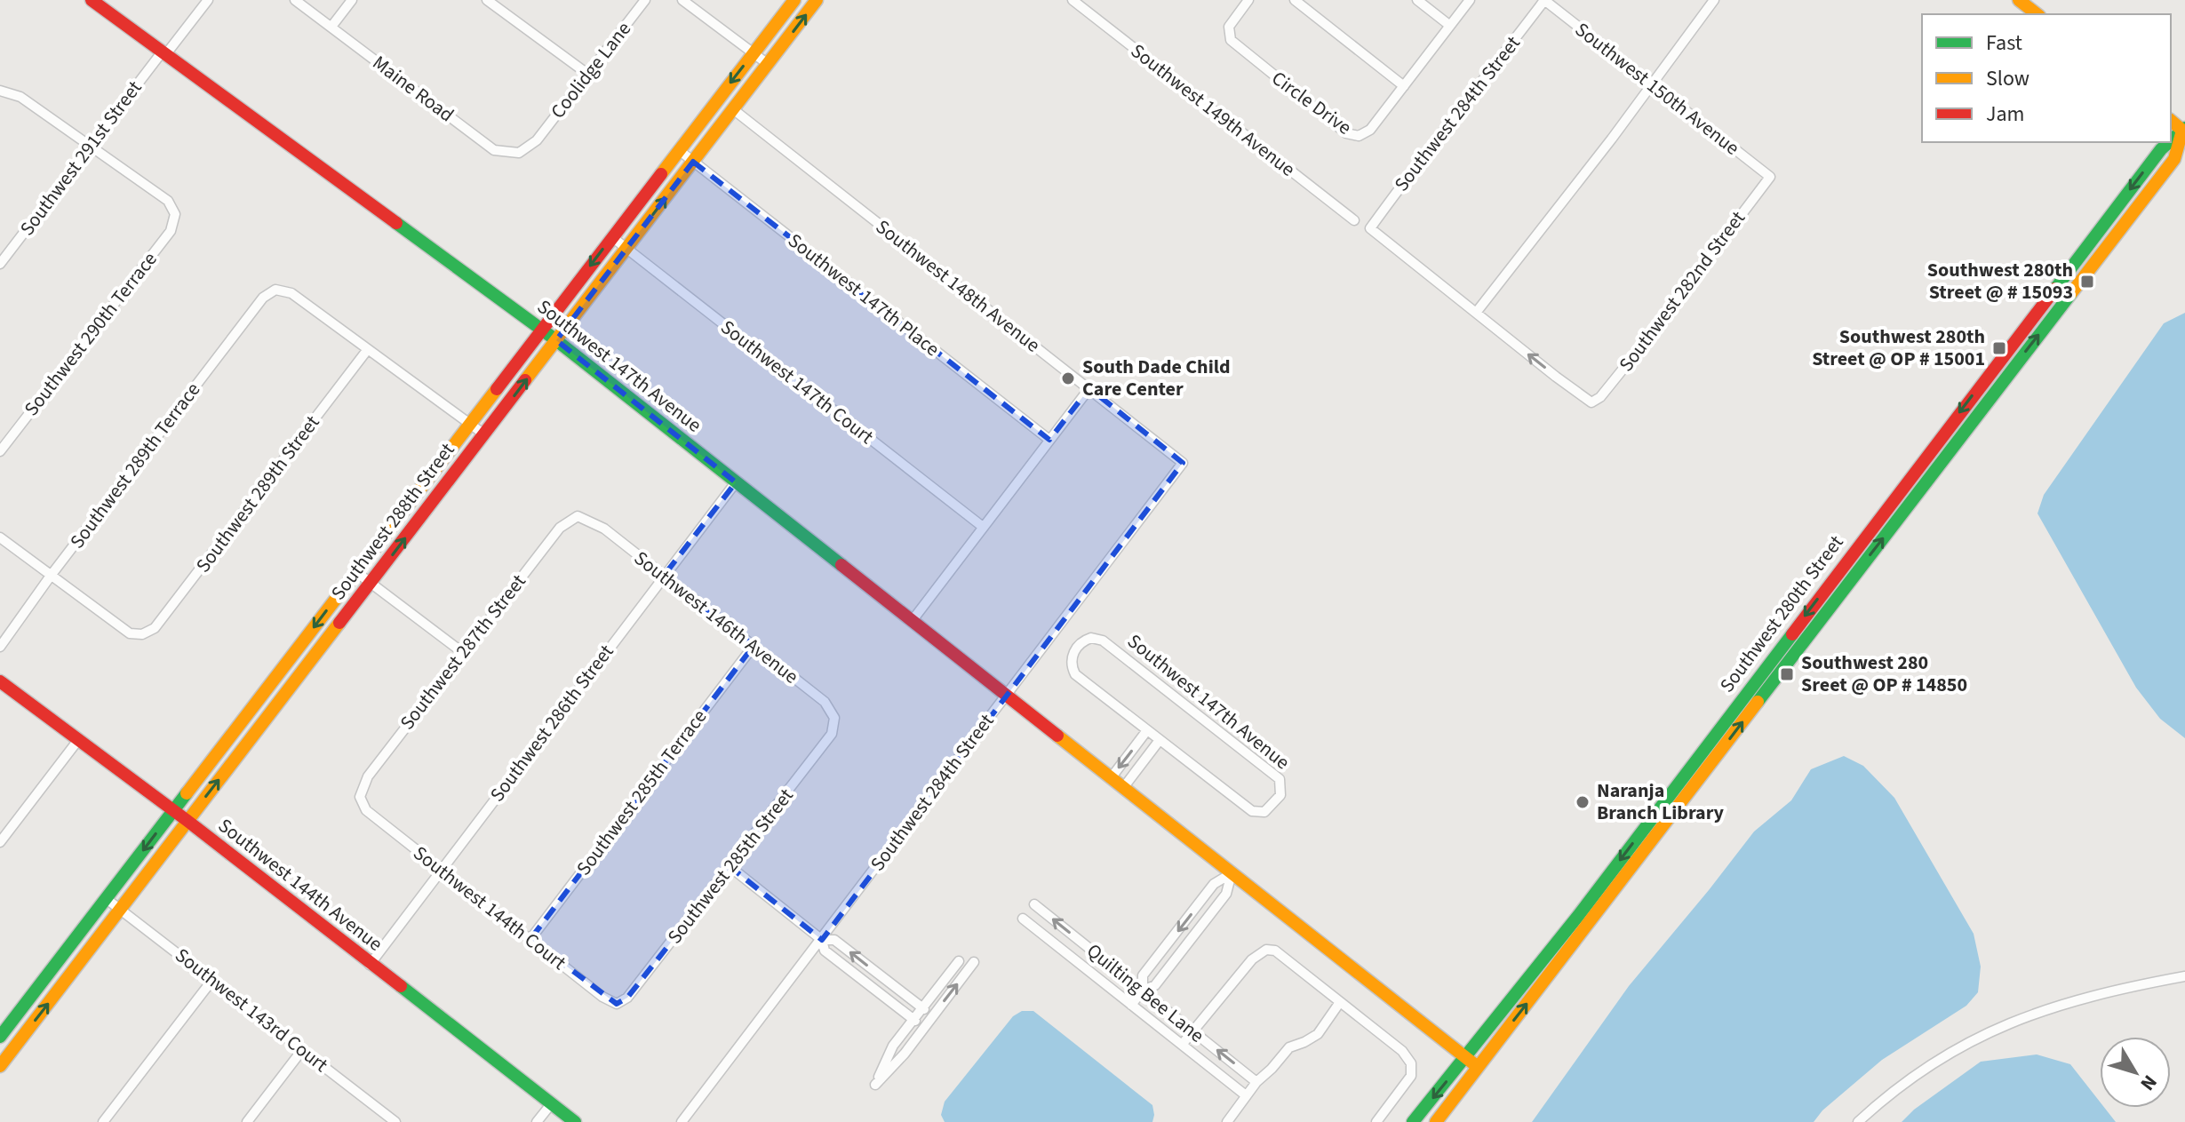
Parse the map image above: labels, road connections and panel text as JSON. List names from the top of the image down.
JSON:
{
  "streets": {
    "street": [
      "Coolidge Lane",
      "Maine Road",
      "Southwest 150th Avenue",
      "Circle Drive",
      "Southwest 149th Avenue",
      "Southwest 284th Street",
      "Southwest 291st Street",
      "Southwest 148th Avenue",
      "Southwest 282nd Street",
      "Southwest 147th Place",
      "Southwest 290th Terrace",
      "Southwest 147th Avenue",
      "Southwest 147th Court",
      "Southwest 289th Terrace",
      "Southwest 289th Street",
      "Southwest 288th Street",
      "Southwest 280th Street",
      "Southwest 146th Avenue",
      "Southwest 287th Street",
      "Southwest 286th Street",
      "Southwest 285th Terrace",
      "Southwest 285th Street",
      "Southwest 144th Avenue",
      "Southwest 144th Court",
      "Quilting Bee Lane",
      "Southwest 143rd Court"
    ]
  },
  "crossings": [
    ["Coolidge Lane", "Maine Road"],
    ["Southwest 150th Avenue", "Southwest 284th Street"],
    ["Southwest 150th Avenue", "Southwest 282nd Street"],
    ["Southwest 284th Street", "Southwest 148th Avenue"],
    ["Southwest 284th Street", "Southwest 282nd Street"],
    ["Southwest 284th Street", "Southwest 147th Avenue"],
    ["Southwest 291st Street", "Southwest 290th Terrace"],
    ["Southwest 291st Street", "Southwest 147th Avenue"],
    ["Southwest 148th Avenue", "Southwest 288th Street"],
    ["Southwest 147th Place", "Southwest 288th Street"],
    ["Southwest 147th Avenue", "Southwest 288th Street"],
    ["Southwest 147th Avenue", "Southwest 280th Street"],
    ["Southwest 147th Avenue", "Southwest 286th Street"],
    ["Southwest 147th Court", "Southwest 288th Street"],
    ["Southwest 289th Terrace", "Southwest 289th Street"],
    ["Southwest 288th Street", "Southwest 144th Avenue"],
    ["Southwest 288th Street", "Southwest 143rd Court"],
    ["Southwest 146th Avenue", "Southwest 287th Street"],
    ["Southwest 146th Avenue", "Southwest 286th Street"],
    ["Southwest 146th Avenue", "Southwest 285th Terrace"],
    ["Southwest 146th Avenue", "Southwest 285th Street"],
    ["Southwest 287th Street", "Southwest 144th Court"],
    ["Southwest 286th Street", "Southwest 144th Avenue"],
    ["Southwest 286th Street", "Southwest 144th Court"],
    ["Southwest 285th Terrace", "Southwest 144th Court"],
    ["Southwest 285th Street", "Southwest 144th Court"]
  ],
  "places": {
    "transit": ["Southwest 280th Street @ # 15093", "Southwest 280th Street @ OP # 15001", "Southwest 280 Sreet @ OP # 14850"],
    "other": ["South Dade Child Care Center", "Naranja Branch Library"]
  },
  "legend": ["Fast", "Slow", "Jam"],
  "north": "bottom right"
}
